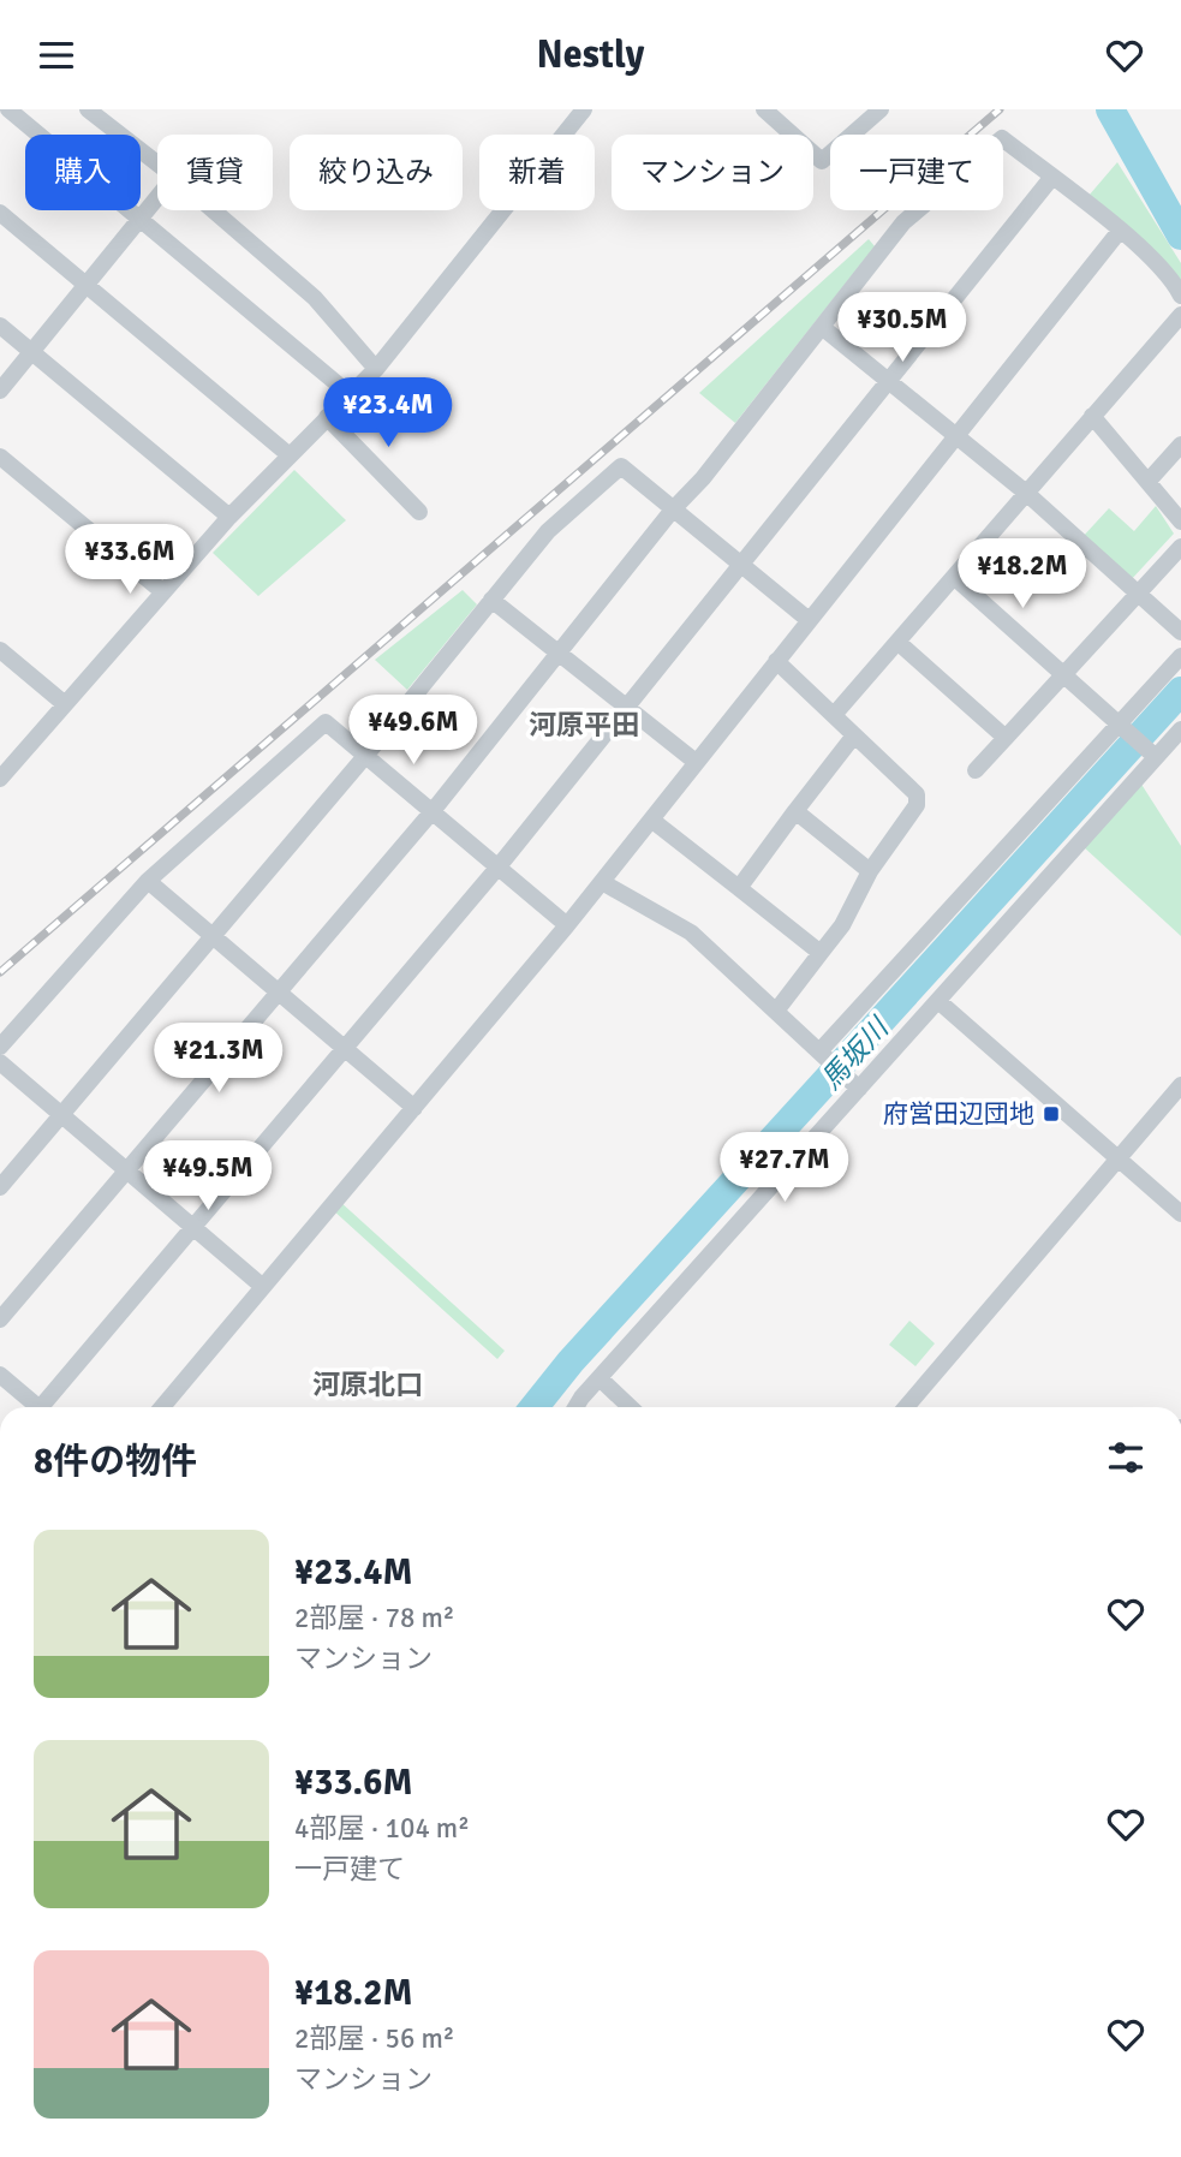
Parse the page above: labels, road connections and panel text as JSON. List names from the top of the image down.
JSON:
{
  "districts": ["河原平田", "河原北口"],
  "water": ["馬坂川"],
  "places": {
    "transit": ["府営田辺団地"]
  },
  "page": {
    "header": "Nestly",
    "chip": [
      "購入",
      "賃貸",
      "絞り込み",
      "新着",
      "マンション",
      "一戸建て"
    ],
    "price": [
      "¥30.5M",
      "¥23.4M",
      "¥33.6M",
      "¥18.2M",
      "¥49.6M",
      "¥21.3M",
      "¥27.7M",
      "¥49.5M"
    ],
    "heading": "8件の物件",
    "list": [
      {
        "name": "¥23.4M",
        "note": "2部屋 · 78 m² · マンション"
      },
      {
        "name": "¥33.6M",
        "note": "4部屋 · 104 m² · 一戸建て"
      },
      {
        "name": "¥18.2M",
        "note": "2部屋 · 56 m² · マンション"
      }
    ]
  }
}
